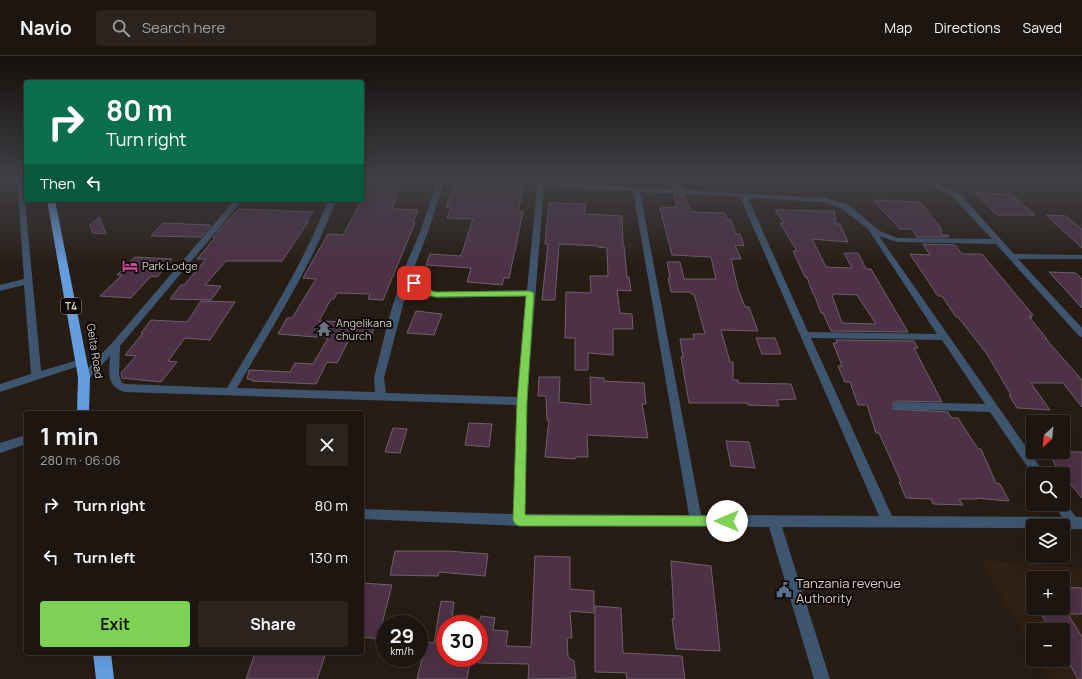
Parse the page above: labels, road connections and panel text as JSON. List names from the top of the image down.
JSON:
{
  "streets": {
    "highway": ["T4", "Geita Road"]
  },
  "places": {
    "hotel": ["Park Lodge"],
    "temple": ["Angelikana church"],
    "public building": ["Tanzania revenue Authority"]
  },
  "north": "bottom left",
  "page": {
    "header": "Navio",
    "search": "Search here",
    "nav": ["Map", "Directions", "Saved"],
    "turn": ["80 m", "Turn right"],
    "then": "Then",
    "heading": ["1 min", "280 m · 06:06"],
    "map_buttons": ["+", "−"],
    "list": [
      {
        "name": "Turn right",
        "value": "80 m"
      },
      {
        "name": "Turn left",
        "value": "130 m"
      }
    ],
    "buttons": ["Exit", "Share"],
    "speed": "29 km/h",
    "limit": "30"
  }
}
